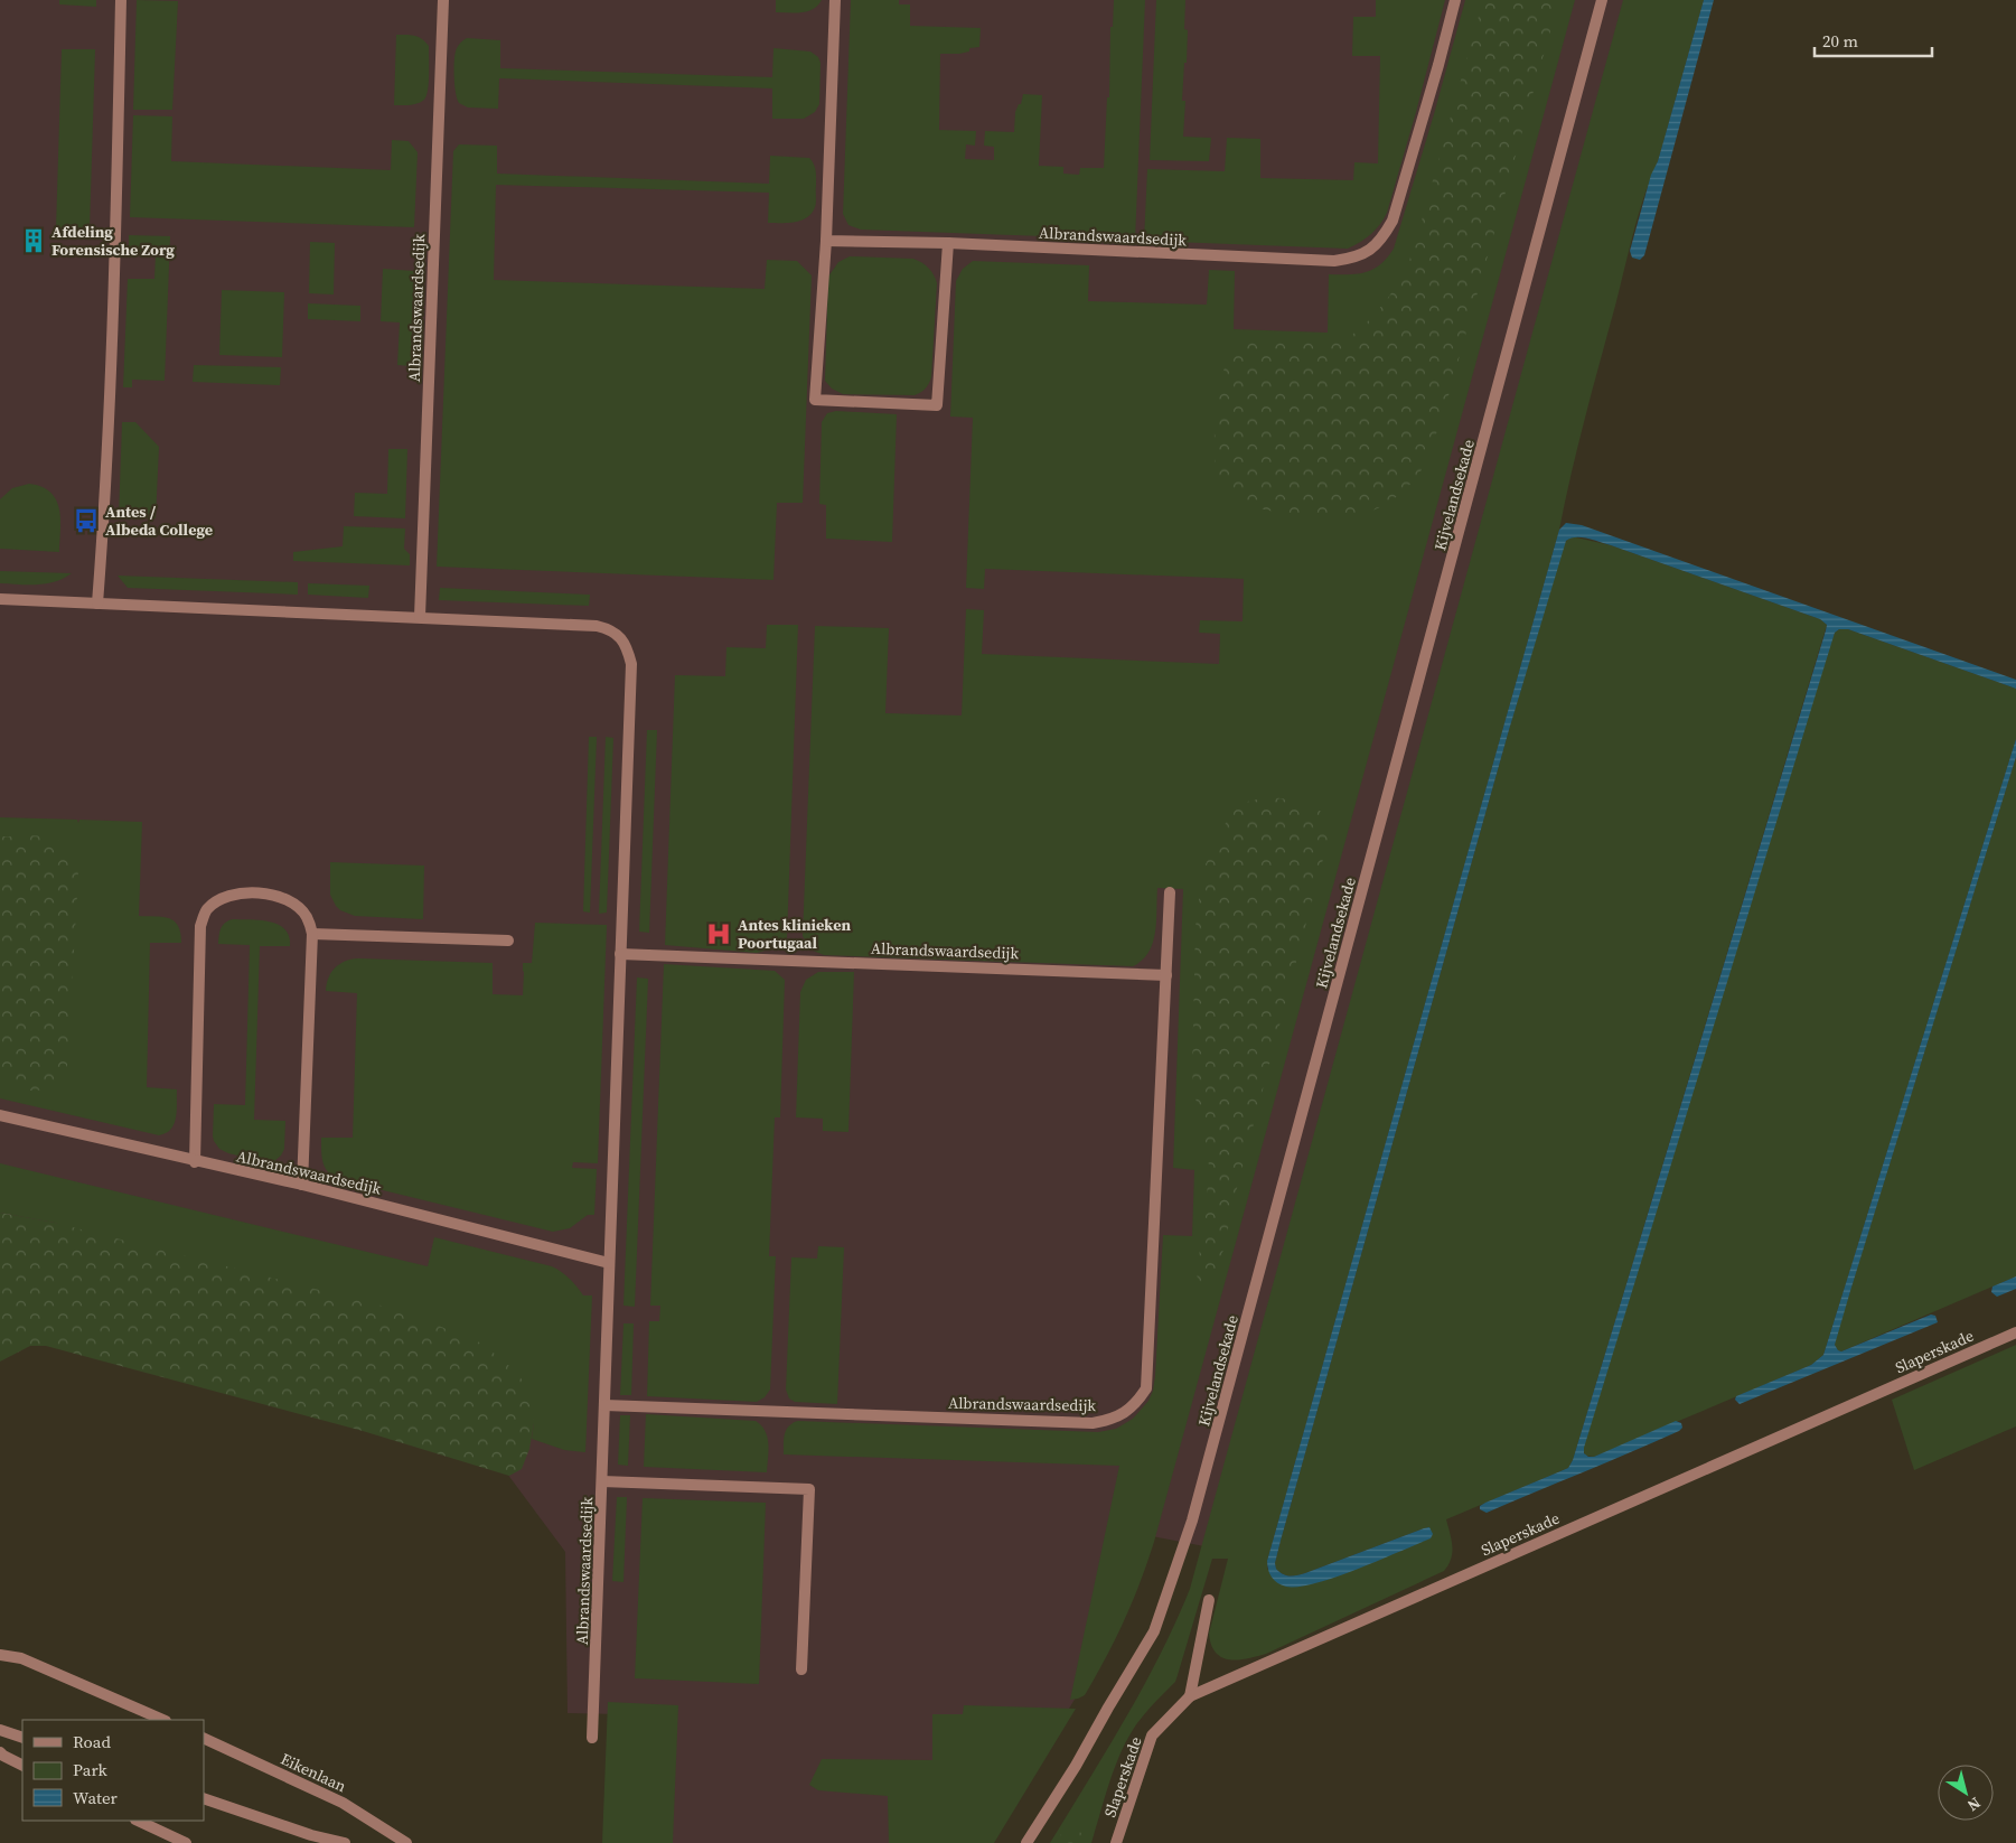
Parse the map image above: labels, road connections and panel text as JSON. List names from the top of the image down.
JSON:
{
  "streets": {
    "street": [
      "Albrandswaardsedijk",
      "Kijvelandsekade",
      "Slaperskade",
      "Eikenlaan"
    ]
  },
  "places": {
    "building": ["Afdeling Forensische Zorg"],
    "bus stop": ["Antes / Albeda College"],
    "hospital": ["Antes klinieken Poortugaal"]
  },
  "legend": ["Road", "Park", "Water"],
  "scale_bar": "20 m",
  "north": "bottom right"
}
